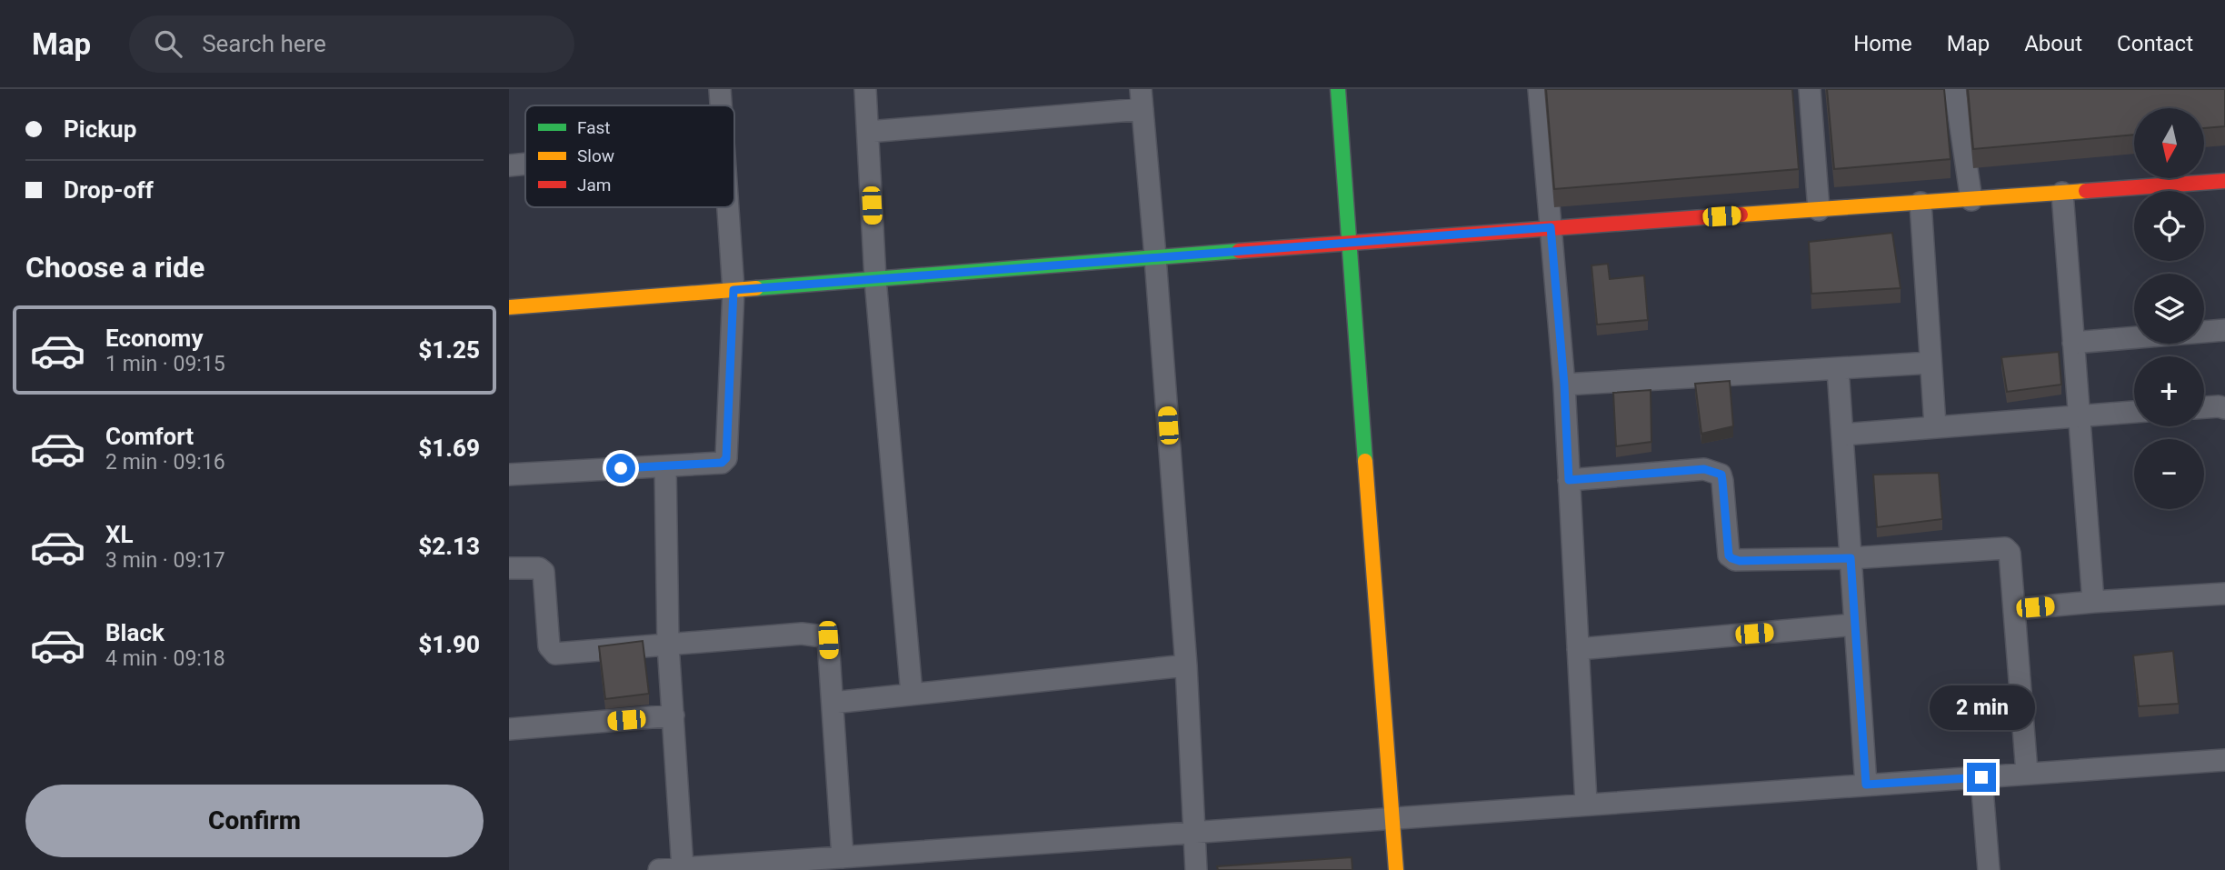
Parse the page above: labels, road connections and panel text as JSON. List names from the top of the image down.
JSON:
{
  "legend": ["Fast", "Slow", "Jam"],
  "north": "bottom",
  "page": {
    "header": "Map",
    "search": "Search here",
    "nav": [
      "Home",
      "Map",
      "About",
      "Contact"
    ],
    "banner": ["Pickup", "Drop-off"],
    "map_buttons": ["+", "−"],
    "heading": "Choose a ride",
    "list": [
      {
        "name": "Economy",
        "note": "1 min · 09:15",
        "value": "$1.25"
      },
      {
        "name": "Comfort",
        "note": "2 min · 09:16",
        "value": "$1.69"
      },
      {
        "name": "XL",
        "note": "3 min · 09:17",
        "value": "$2.13"
      },
      {
        "name": "Black",
        "note": "4 min · 09:18",
        "value": "$1.90"
      }
    ],
    "bubble": "2 min",
    "buttons": "Confirm"
  }
}
